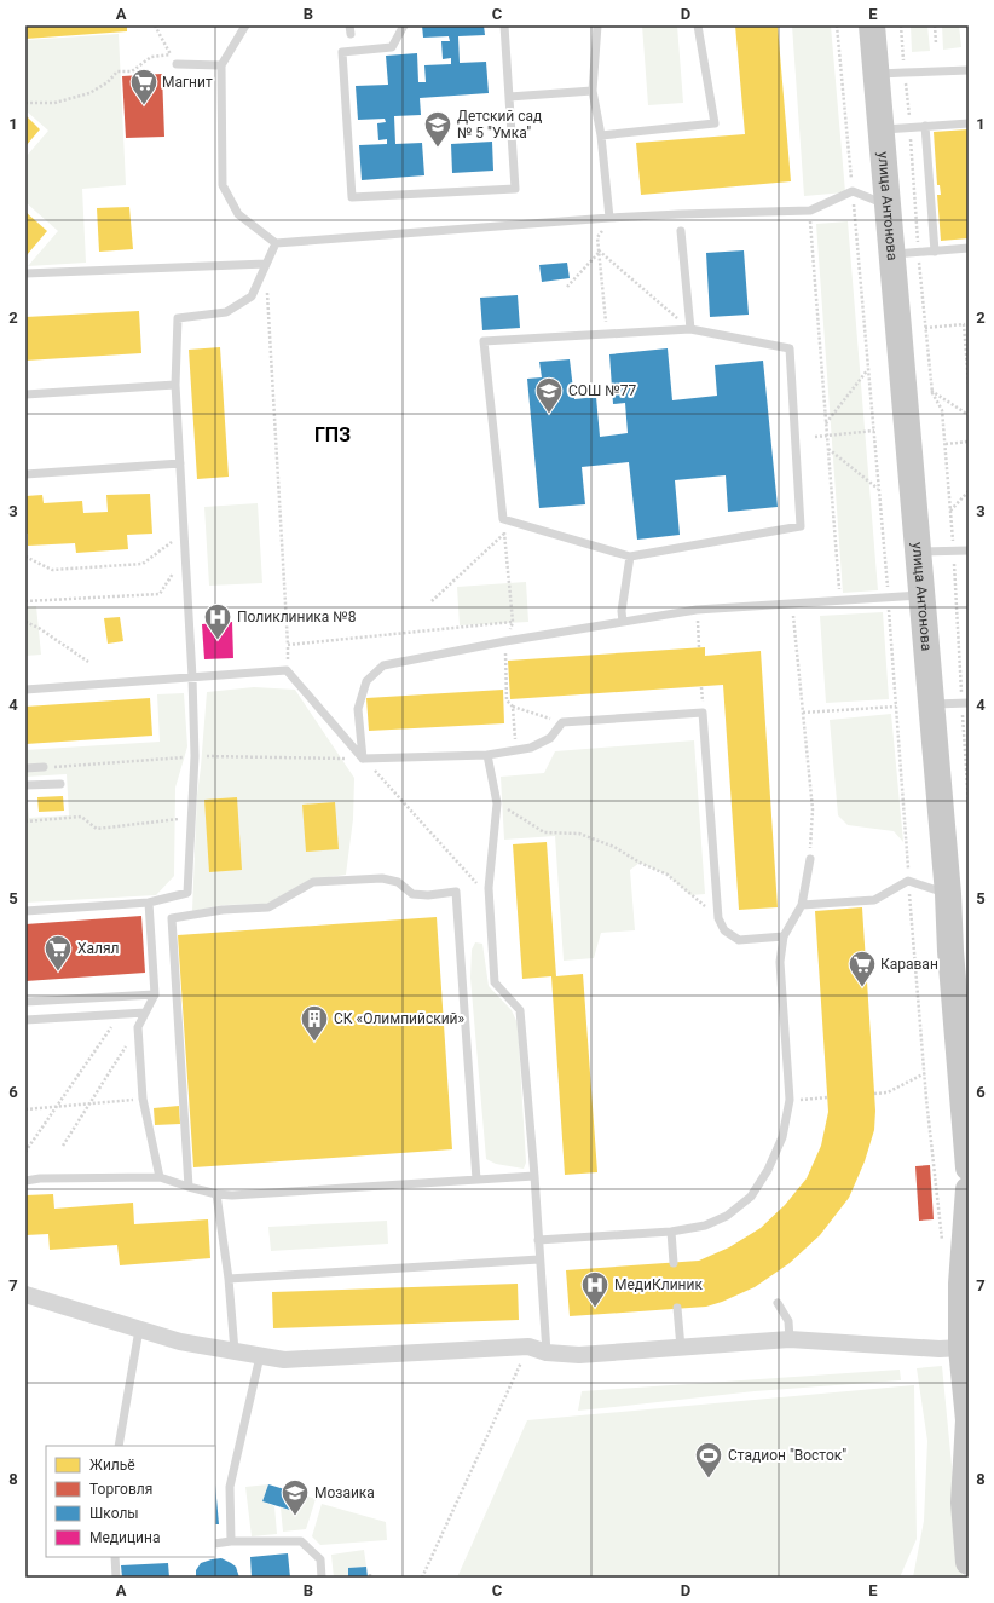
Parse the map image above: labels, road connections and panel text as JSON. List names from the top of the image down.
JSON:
{
  "streets": {
    "main road": ["улица Антонова"]
  },
  "districts": ["ГПЗ"],
  "places": {
    "supermarket": ["Магнит", "Халял", "Караван"],
    "school or university": ["Детский сад № 5 \"Умка\"", "СОШ №77", "Мозаика"],
    "hospital": ["Поликлиника №8", "МедиКлиник"],
    "building": ["СК «Олимпийский»"],
    "sports": ["Стадион \"Восток\""]
  },
  "legend": [
    "Жильё",
    "Торговля",
    "Школы",
    "Медицина"
  ],
  "grid": {
    "columns": [
      "A",
      "B",
      "C",
      "D",
      "E"
    ],
    "rows": [
      "1",
      "2",
      "3",
      "4",
      "5",
      "6",
      "7",
      "8"
    ]
  }
}
